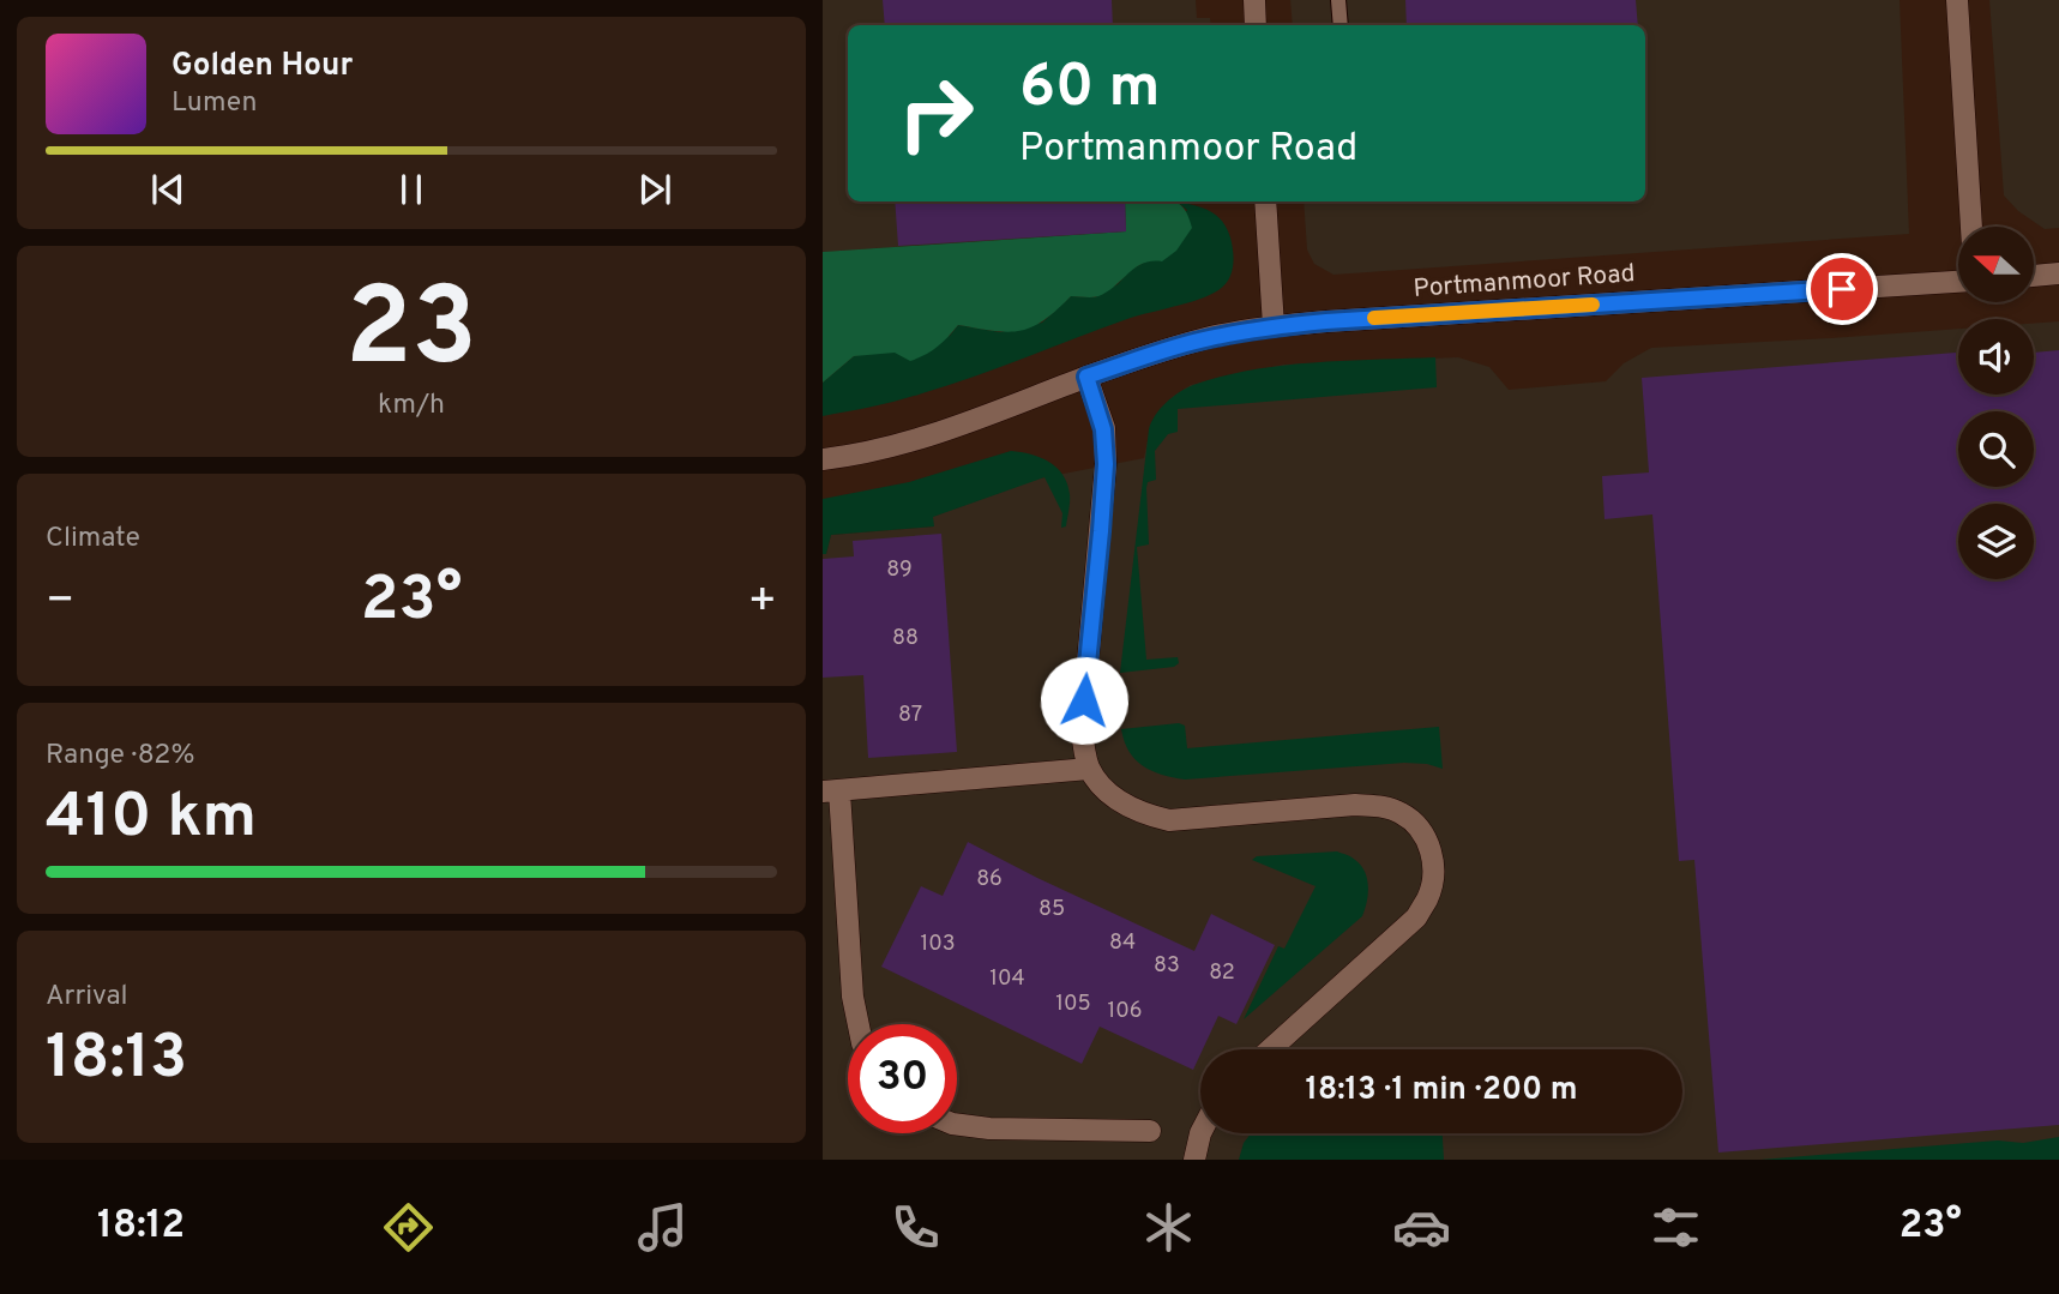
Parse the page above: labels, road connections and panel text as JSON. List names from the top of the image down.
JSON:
{
  "streets": {
    "street": ["Portmanmoor Road"]
  },
  "house_numbers": [
    "89",
    "88",
    "87",
    "86",
    "85",
    "84",
    "103",
    "83",
    "82",
    "104",
    "105",
    "106"
  ],
  "north": "left",
  "page": {
    "turn": ["60 m", "Portmanmoor Road"],
    "song": ["Golden Hour", "Lumen"],
    "tile": [
      ["23", "km/h"],
      "Climate",
      ["Range · 82%", "410 km"],
      ["Arrival", "18:13"]
    ],
    "heat": ["−", "23°", "+"],
    "limit": "30",
    "trip": "18:13 · 1 min · 200 m",
    "tabs": ["18:12", "23°"]
  }
}
